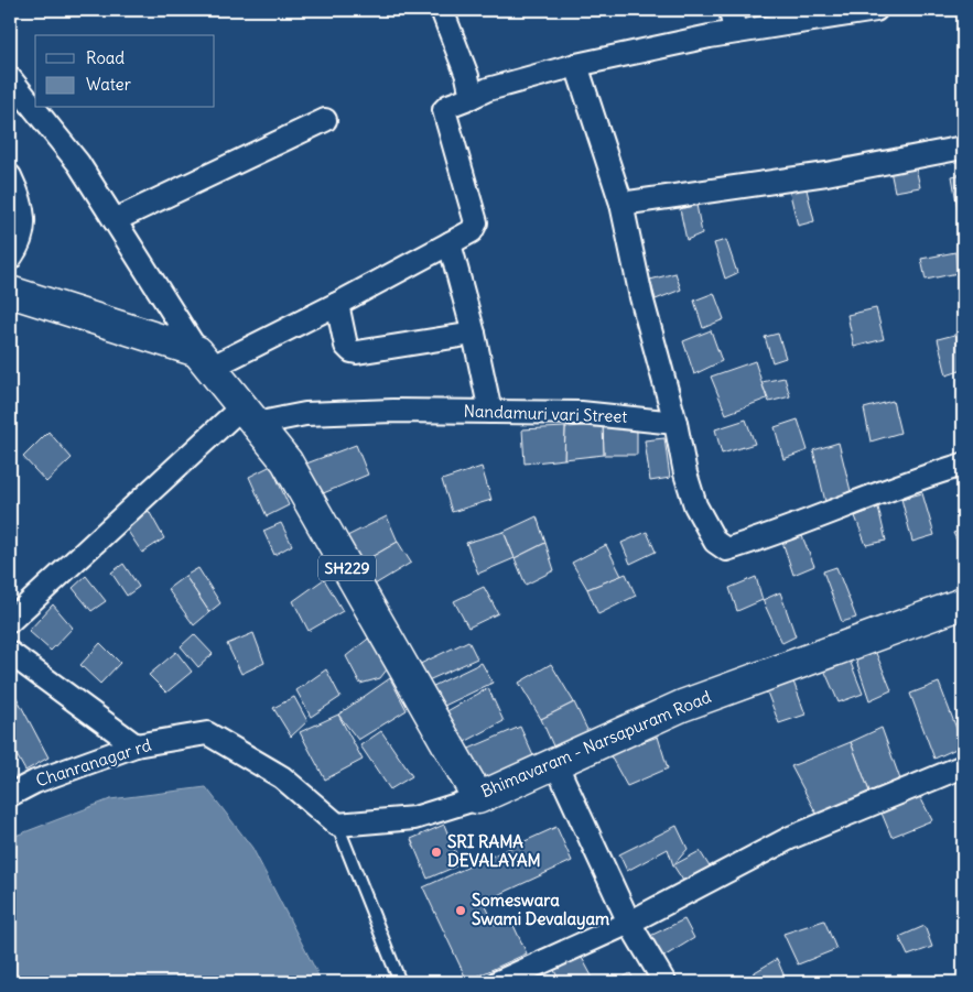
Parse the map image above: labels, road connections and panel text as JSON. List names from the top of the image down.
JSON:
{
  "streets": {
    "main road": ["SH229", "Bhimavaram - Narsapuram Road"],
    "street": ["Nandamuri vari Street", "Chanranagar rd"]
  },
  "crossings": [
    ["Nandamuri vari Street", "Bhimavaram - Narsapuram Road"]
  ],
  "places": ["SRI RAMA DEVALAYAM", "Someswara Swami Devalayam"],
  "legend": ["Road", "Water"]
}
